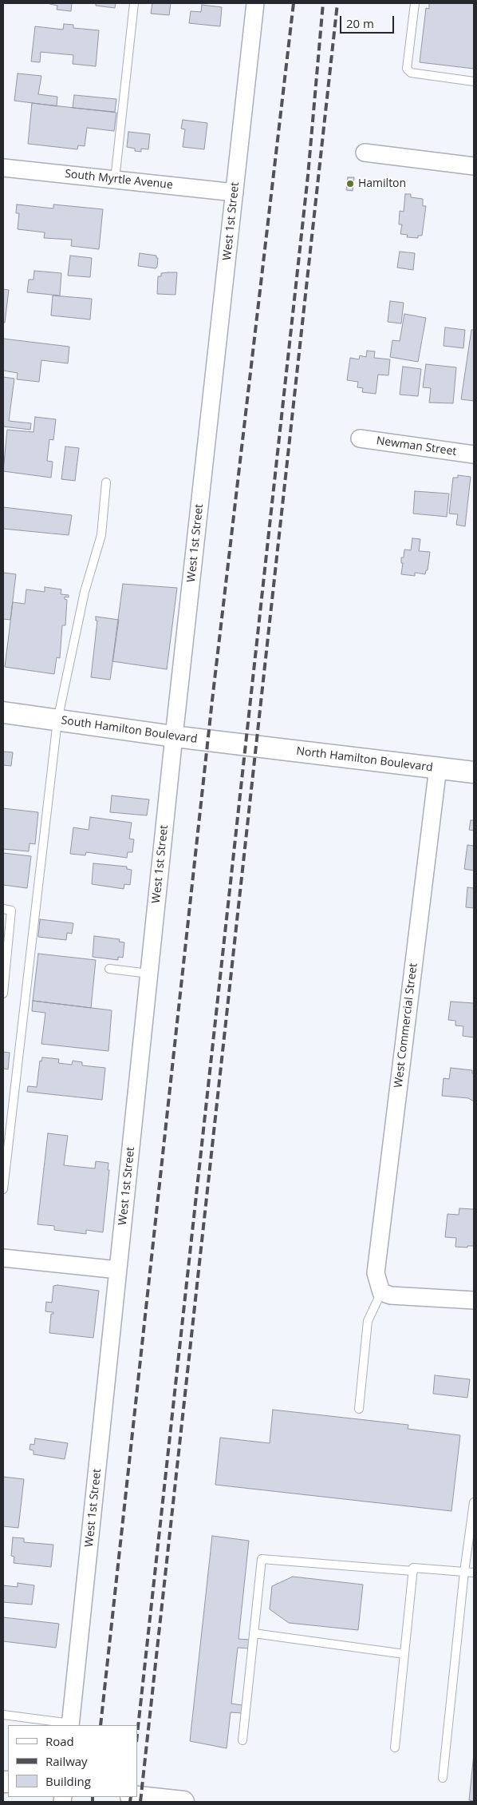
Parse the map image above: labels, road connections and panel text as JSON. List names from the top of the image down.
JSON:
{
  "streets": {
    "street": [
      "South Myrtle Avenue",
      "West 1st Street",
      "Newman Street",
      "South Hamilton Boulevard",
      "North Hamilton Boulevard",
      "West Commercial Street"
    ]
  },
  "crossings": [
    ["South Myrtle Avenue", "West 1st Street"],
    ["West 1st Street", "South Hamilton Boulevard"],
    ["South Hamilton Boulevard", "North Hamilton Boulevard"],
    ["North Hamilton Boulevard", "West Commercial Street"]
  ],
  "places": ["Hamilton"],
  "legend": ["Road", "Railway", "Building"],
  "scale_bar": "20 m"
}
